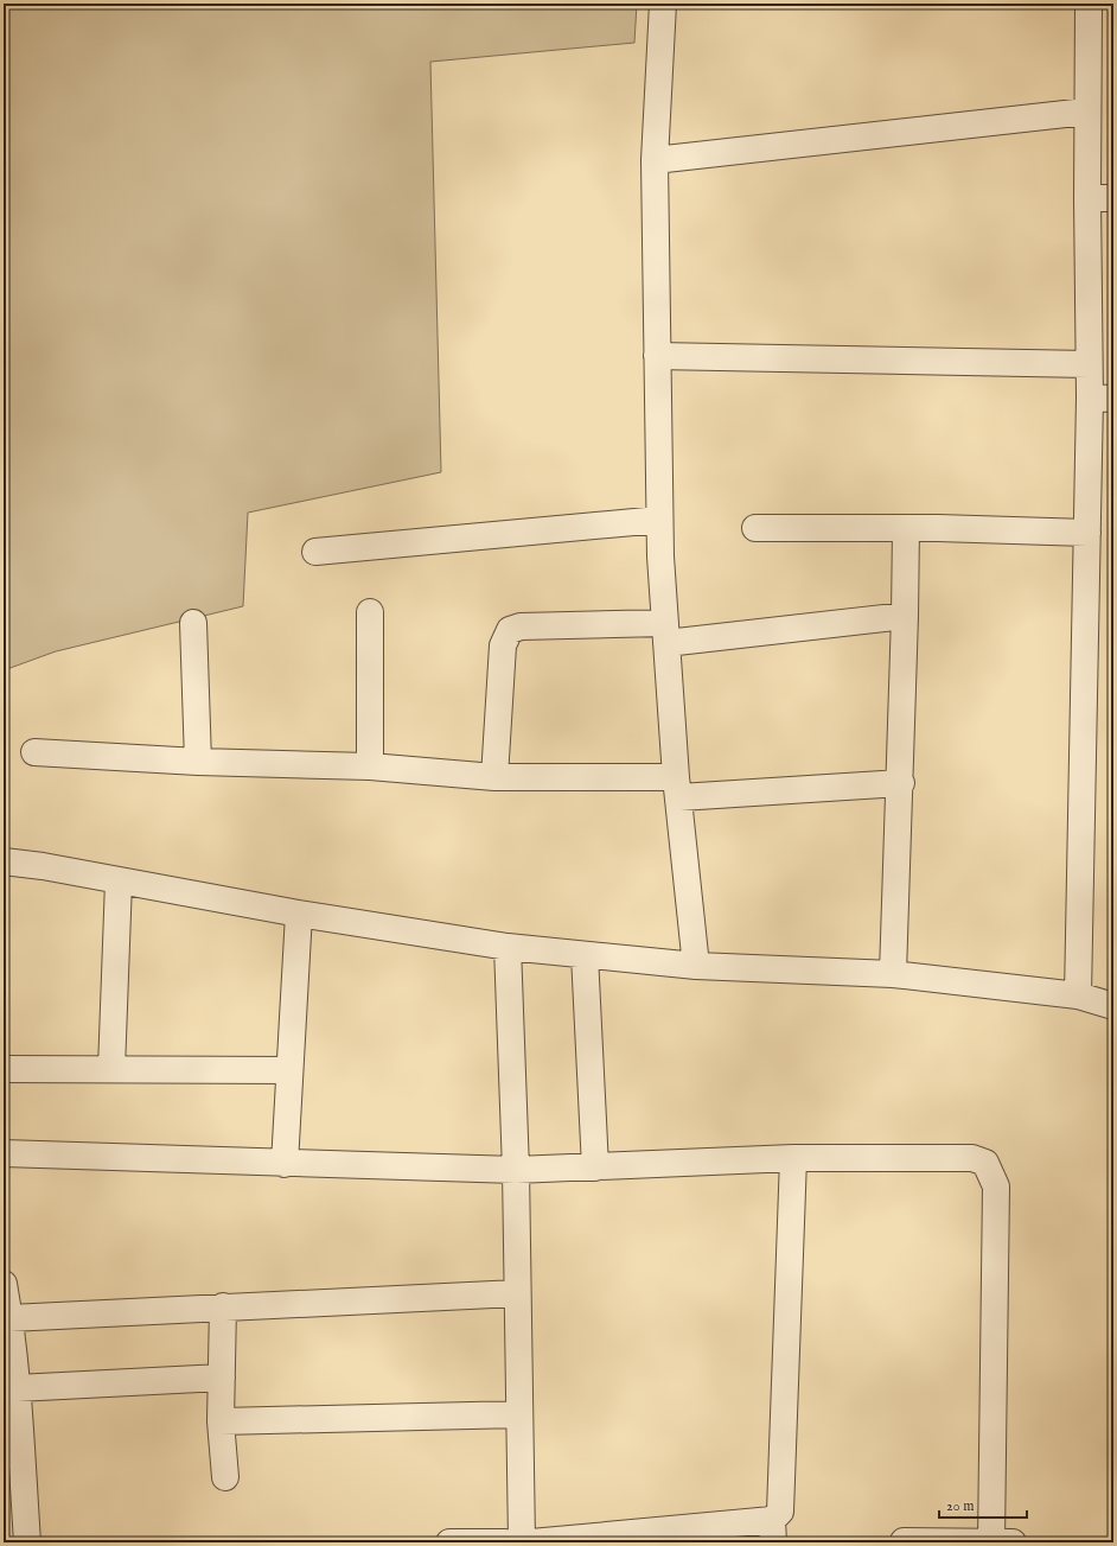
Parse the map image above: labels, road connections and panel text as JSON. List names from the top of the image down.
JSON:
{
  "scale_bar": "20 m"
}
